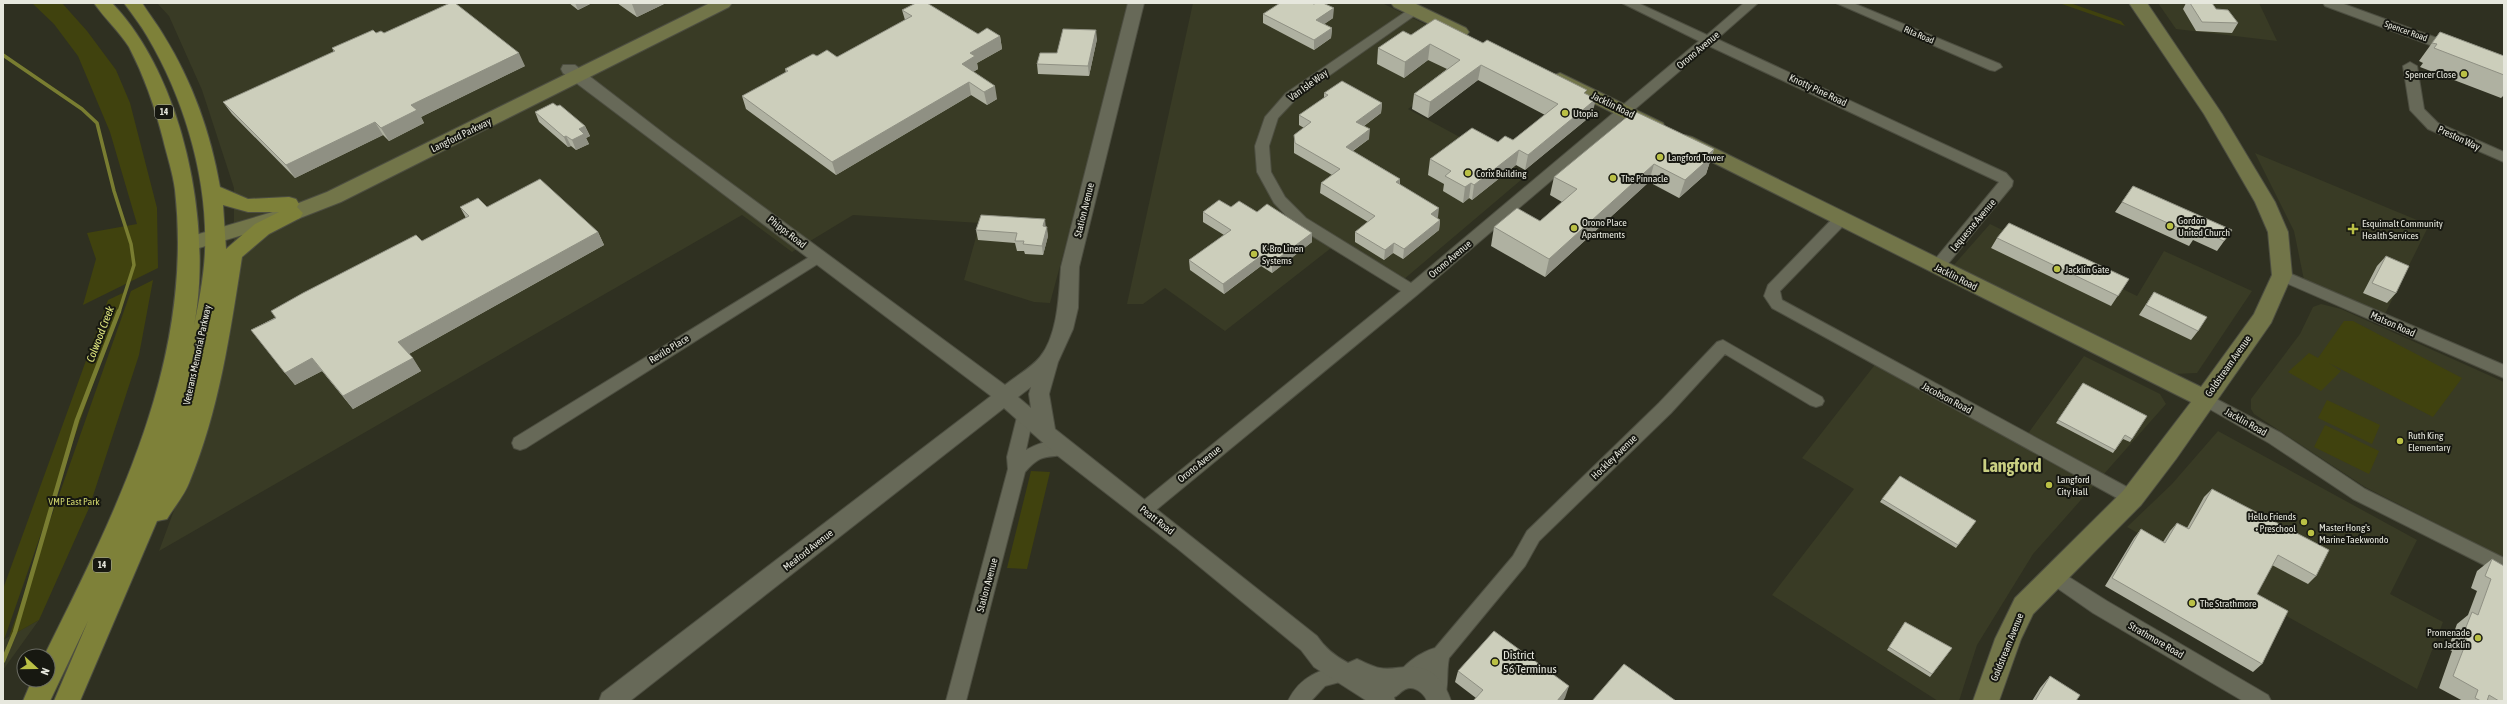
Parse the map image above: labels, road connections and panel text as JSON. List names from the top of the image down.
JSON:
{
  "streets": {
    "main road": [
      "Jacklin Road",
      "14",
      "Langford Parkway",
      "Veterans Memorial Parkway",
      "Goldstream Avenue"
    ],
    "street": [
      "Spencer Road",
      "Rita Road",
      "Orono Avenue",
      "Van Isle Way",
      "Knotty Pine Road",
      "Preston Way",
      "Station Avenue",
      "Lequesne Avenue",
      "Phipps Road",
      "Matson Road",
      "Revilo Place",
      "Jacobson Road",
      "Hockley Avenue",
      "Peatt Road",
      "Meaford Avenue",
      "Strathmore Road"
    ]
  },
  "crossings": [
    ["Orono Avenue", "Van Isle Way"],
    ["Orono Avenue", "Knotty Pine Road"],
    ["Orono Avenue", "Jacklin Road"],
    ["Orono Avenue", "Peatt Road"],
    ["Knotty Pine Road", "Lequesne Avenue"],
    ["Jacklin Road", "Lequesne Avenue"],
    ["Jacklin Road", "Goldstream Avenue"],
    ["Jacklin Road", "Jacobson Road"],
    ["Langford Parkway", "Phipps Road"],
    ["Langford Parkway", "Veterans Memorial Parkway"],
    ["Station Avenue", "Phipps Road"],
    ["Station Avenue", "Peatt Road"],
    ["Station Avenue", "Meaford Avenue"],
    ["Phipps Road", "Revilo Place"],
    ["Phipps Road", "Peatt Road"],
    ["Phipps Road", "Meaford Avenue"],
    ["Matson Road", "Goldstream Avenue"],
    ["Goldstream Avenue", "Jacobson Road"],
    ["Goldstream Avenue", "Strathmore Road"],
    ["Hockley Avenue", "Peatt Road"],
    ["Peatt Road", "Meaford Avenue"]
  ],
  "districts": ["Langford"],
  "water": ["Colwood Creek"],
  "parks": ["VMP East Park"],
  "places": {
    "other": [
      "Spencer Close",
      "Utopia",
      "Langford Tower",
      "Corix Building",
      "The Pinnacle",
      "Gordon United Church",
      "Orono Place Apartments",
      "K-Bro Linen Systems",
      "Jacklin Gate",
      "Ruth King Elementary",
      "Langford City Hall",
      "Hello Friends - Preschool",
      "Master Hong's Marine Taekwondo",
      "The Strathmore",
      "Promenade on Jacklin",
      "District 56 Terminus"
    ],
    "health": ["Esquimalt Community Health Services"]
  },
  "north": "right"
}
